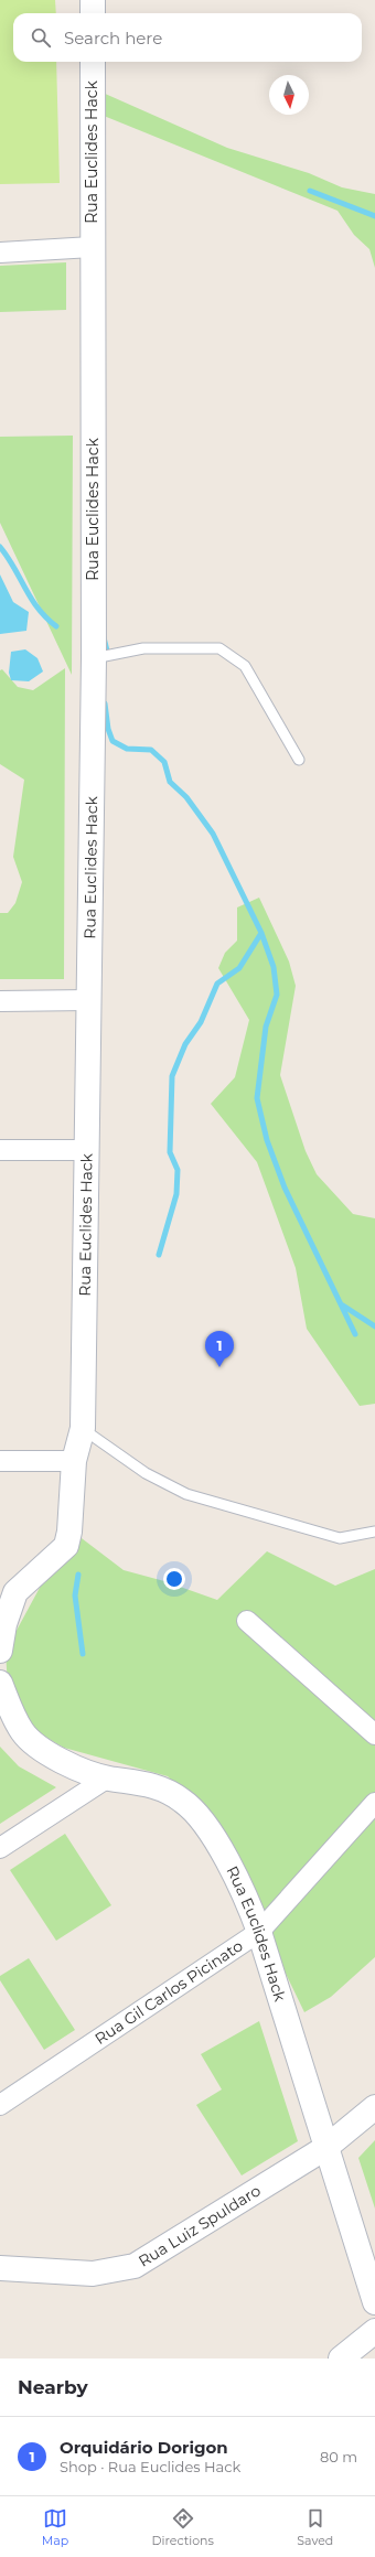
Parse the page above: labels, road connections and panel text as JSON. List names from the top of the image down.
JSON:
{
  "streets": {
    "street": ["Rua Euclides Hack", "Rua Gil Carlos Picinato", "Rua Luiz Spuldaro"]
  },
  "crossings": [
    ["Rua Euclides Hack", "Rua Gil Carlos Picinato"],
    ["Rua Euclides Hack", "Rua Luiz Spuldaro"]
  ],
  "north": "bottom",
  "page": {
    "search": "Search here",
    "pins": "1",
    "heading": "Nearby",
    "list": [
      {
        "mark": "1",
        "name": "Orquidário Dorigon",
        "note": "Shop · Rua Euclides Hack",
        "value": "80 m"
      }
    ],
    "nav": ["Map", "Directions", "Saved"]
  }
}
